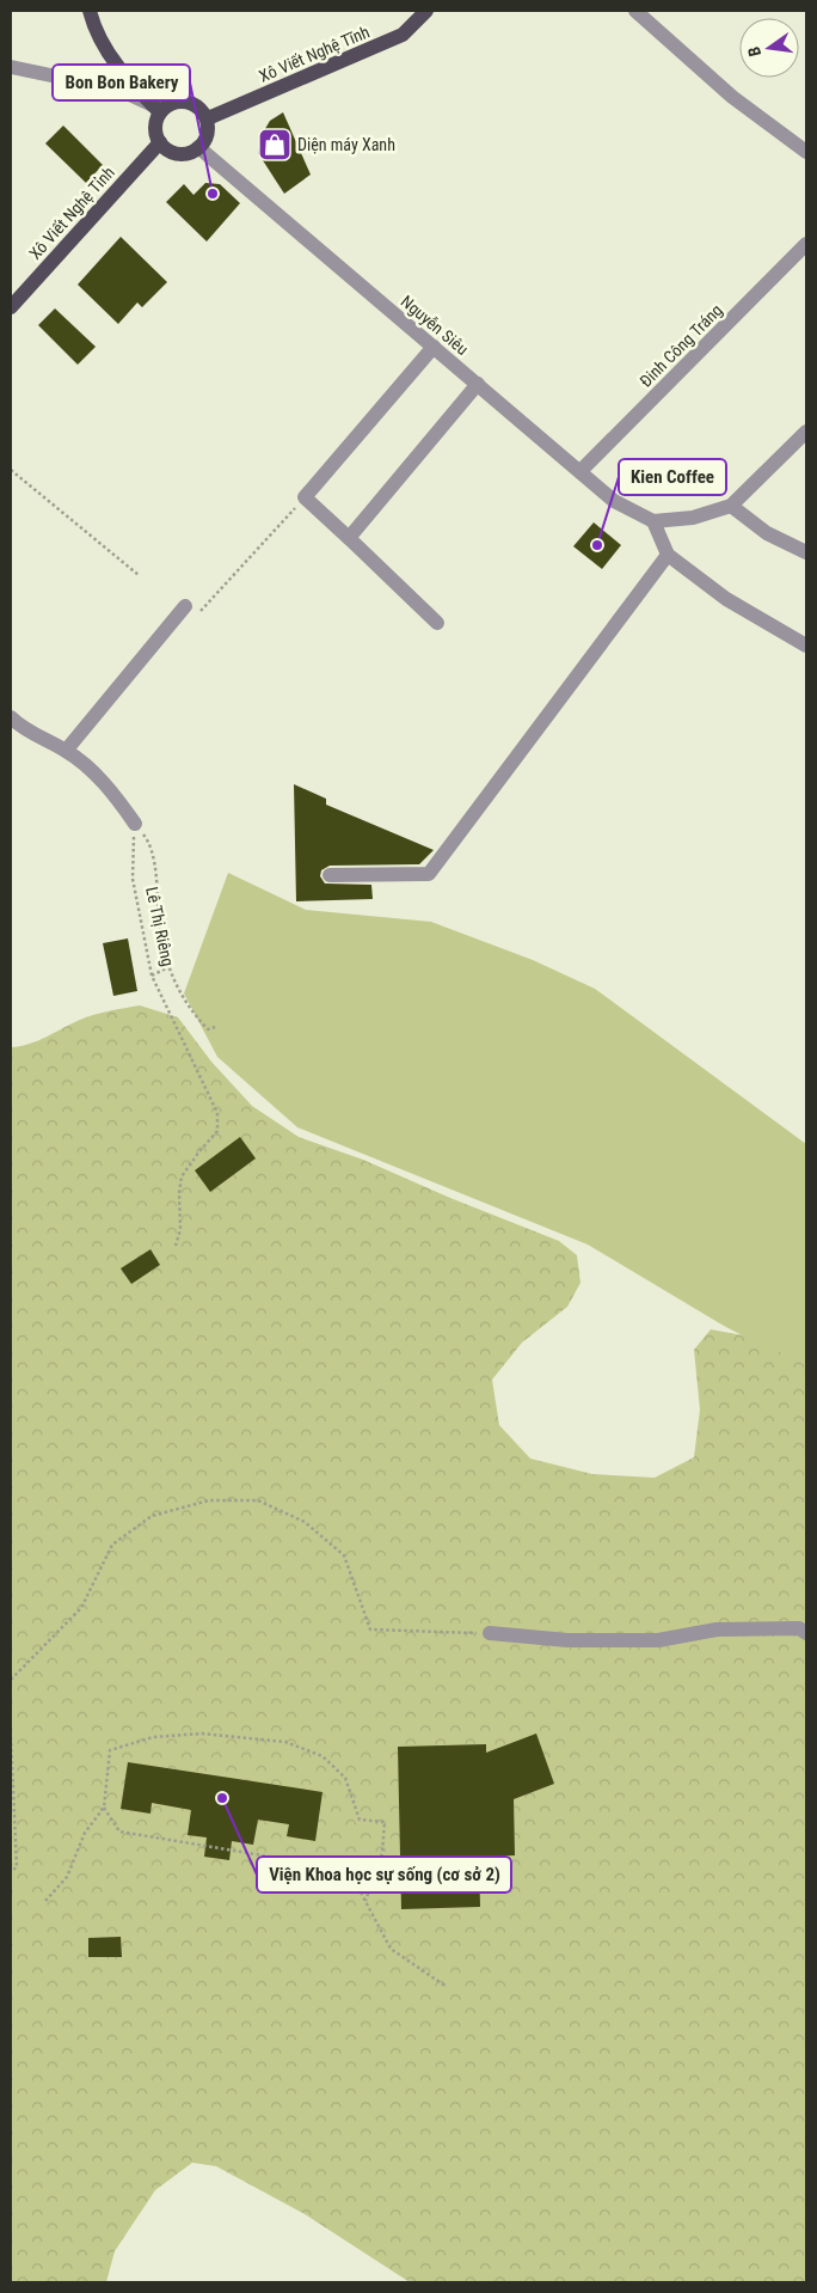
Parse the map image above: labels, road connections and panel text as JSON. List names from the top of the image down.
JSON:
{
  "streets": {
    "main road": ["Xô Viết Nghệ Tĩnh", "Xô Viết Nghệ Tỉnh"],
    "street": ["Nguyễn Siêu", "Đinh Công Tráng"],
    "path": ["Lê Thị Riêng"]
  },
  "crossings": [
    ["Xô Viết Nghệ Tĩnh", "Xô Viết Nghệ Tỉnh"],
    ["Xô Viết Nghệ Tĩnh", "Nguyễn Siêu"],
    ["Xô Viết Nghệ Tỉnh", "Nguyễn Siêu"],
    ["Nguyễn Siêu", "Đinh Công Tráng"]
  ],
  "places": {
    "shop": ["Diện máy Xanh"],
    "other": ["Bon Bon Bakery", "Kien Coffee", "Viện Khoa học sự sống (cơ sở 2)"]
  },
  "north": "left"
}
